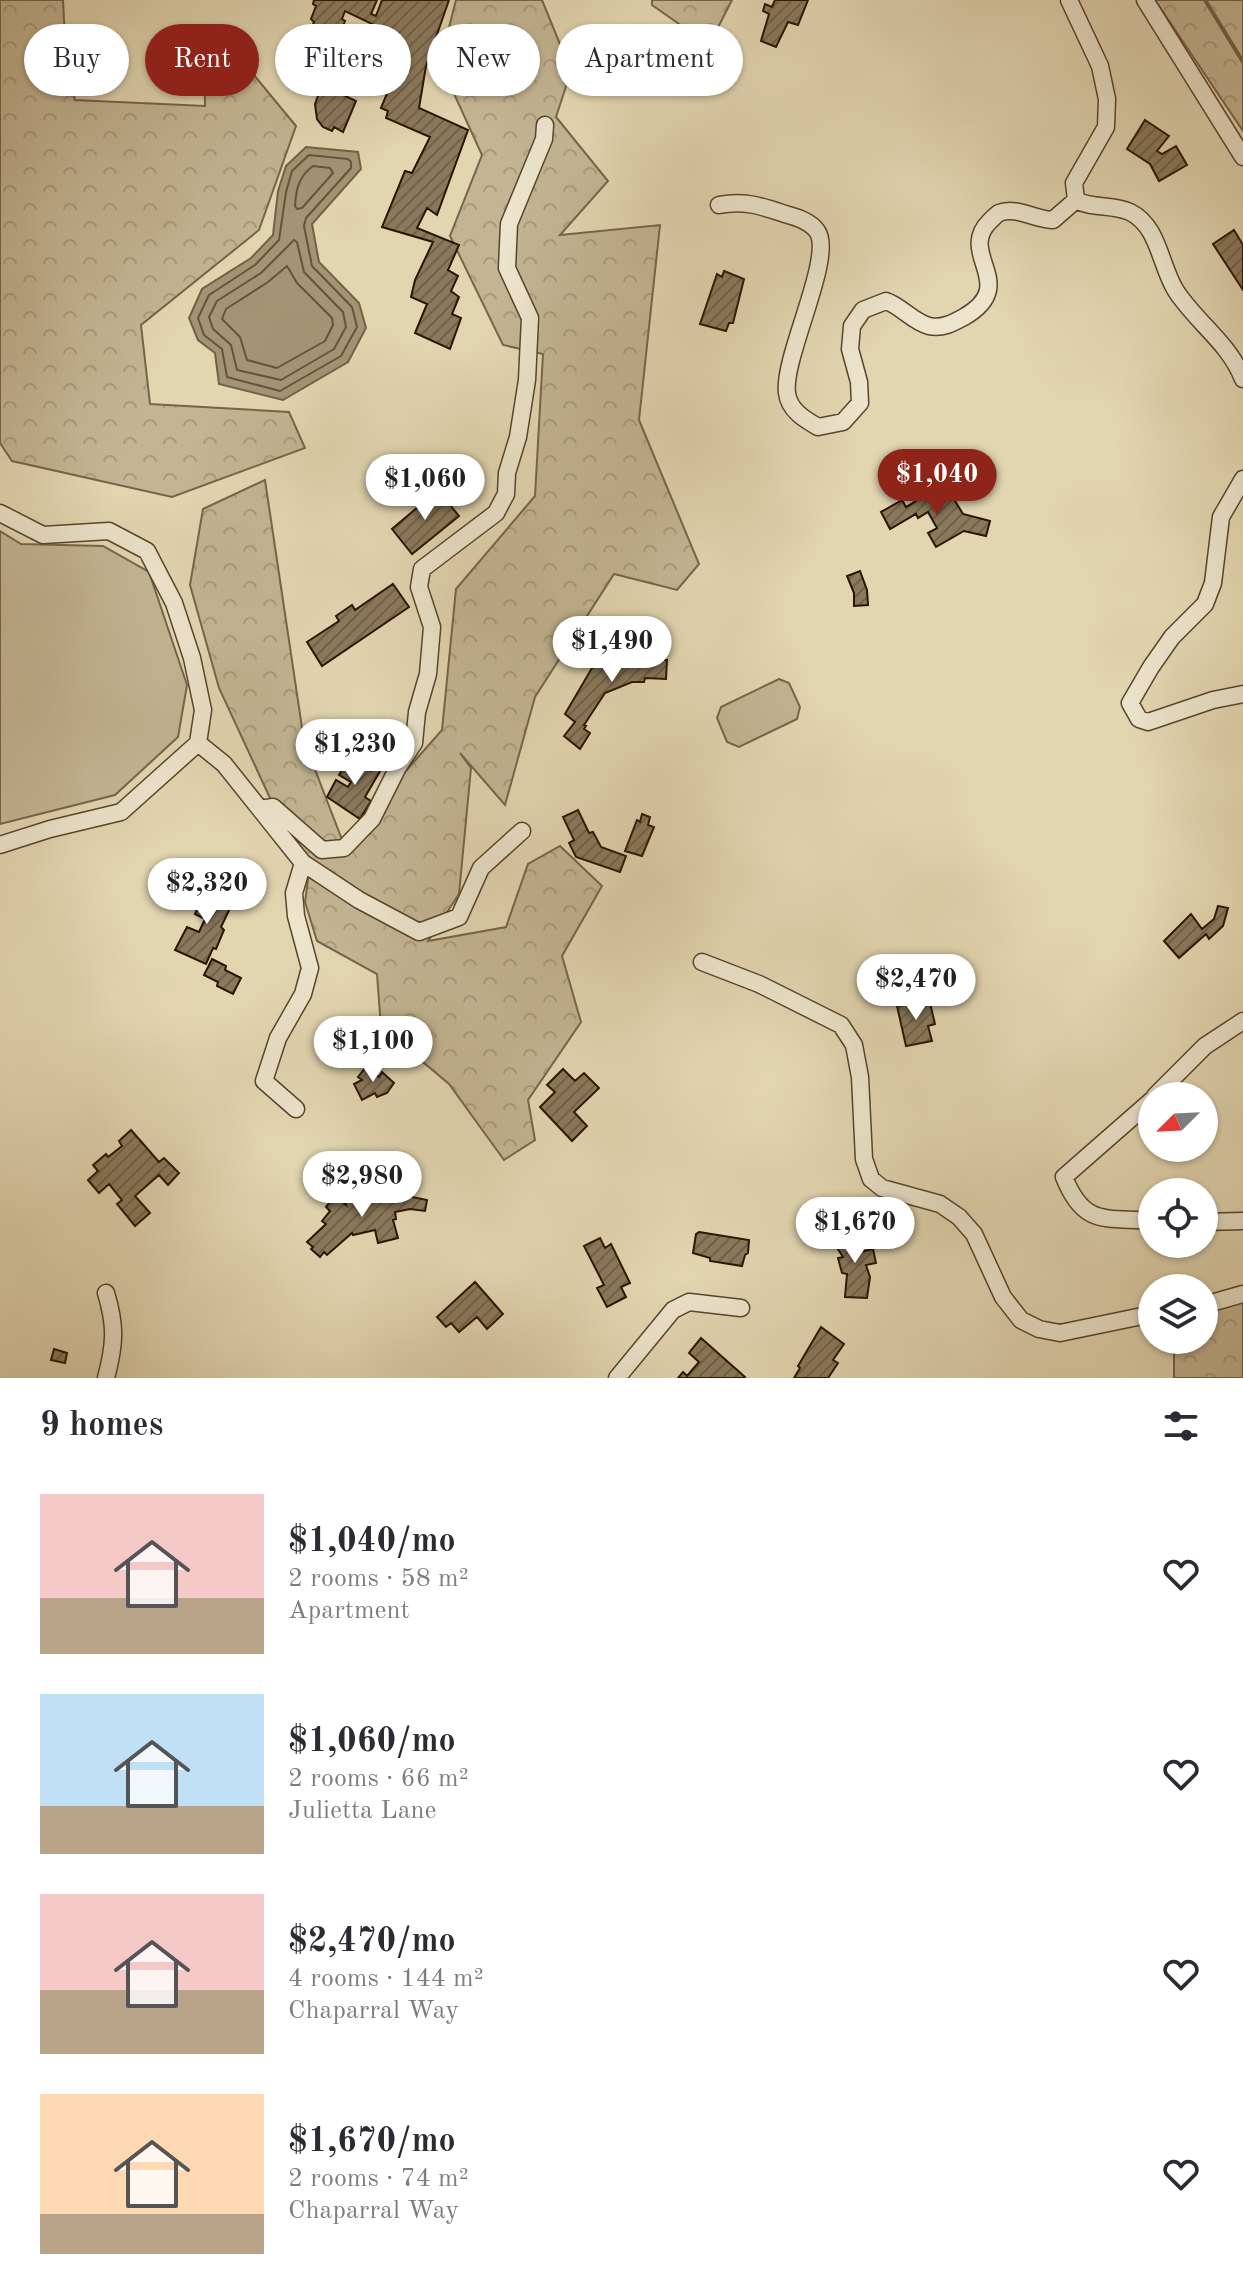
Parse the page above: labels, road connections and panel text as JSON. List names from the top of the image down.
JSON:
{
  "north": "bottom left",
  "page": {
    "chip": [
      "Buy",
      "Rent",
      "Filters",
      "New",
      "Apartment"
    ],
    "price": [
      "$1,040",
      "$1,060",
      "$1,490",
      "$1,230",
      "$2,320",
      "$2,470",
      "$1,100",
      "$2,980",
      "$1,670"
    ],
    "heading": "9 homes",
    "list": [
      {
        "name": "$1,040/mo",
        "note": "2 rooms · 58 m² · Apartment"
      },
      {
        "name": "$1,060/mo",
        "note": "2 rooms · 66 m² · Julietta Lane"
      },
      {
        "name": "$2,470/mo",
        "note": "4 rooms · 144 m² · Chaparral Way"
      },
      {
        "name": "$1,670/mo",
        "note": "2 rooms · 74 m² · Chaparral Way"
      }
    ]
  }
}
